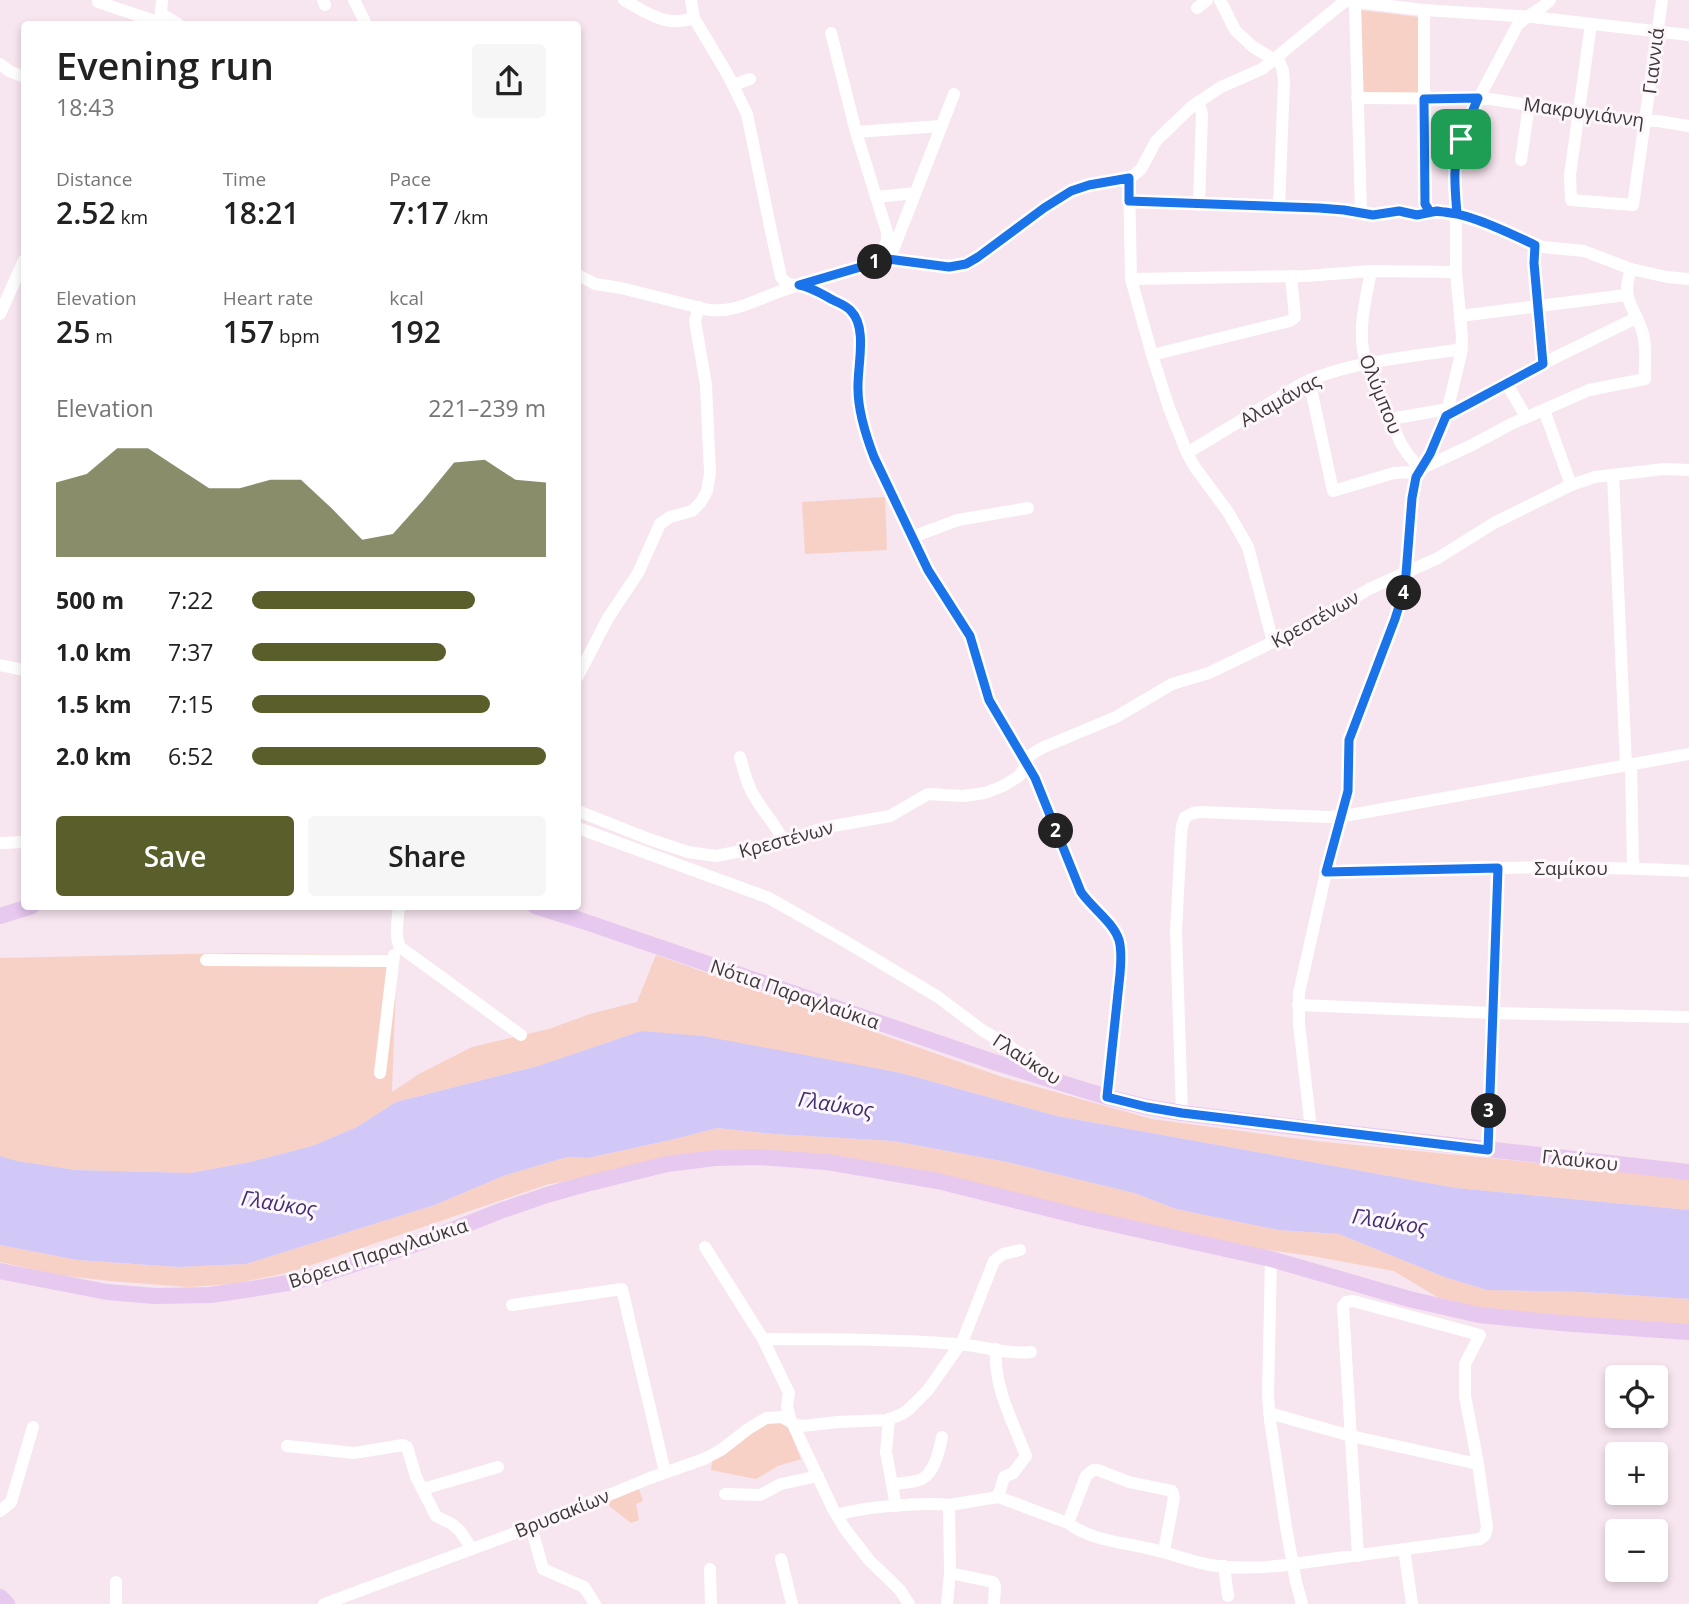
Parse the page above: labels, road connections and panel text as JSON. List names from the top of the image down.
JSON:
{
  "streets": {
    "main road": ["Νότια Παραγλαύκια", "Γλαύκου", "Βόρεια Παραγλαύκια"],
    "street": [
      "Γιαννιά",
      "Μακρυγιάννη",
      "Ολύμπου",
      "Αλαμάνας",
      "Κρεστένων",
      "Σαμίκου",
      "Βρυσακίων"
    ]
  },
  "crossings": [
    ["Γιαννιά", "Μακρυγιάννη"],
    ["Ολύμπου", "Αλαμάνας"],
    ["Νότια Παραγλαύκια", "Γλαύκου"]
  ],
  "water": ["Γλαύκος"],
  "page": {
    "heading": ["Evening run", "18:43"],
    "stats": [
      ["Distance", "2.52 km"],
      ["Time", "18:21"],
      ["Pace", "7:17 /km"],
      ["Elevation", "25 m"],
      ["Heart rate", "157 bpm"],
      ["kcal", "192"]
    ],
    "pins": [
      "1",
      "4",
      "2",
      "3"
    ],
    "chart": ["Elevation", "221–239 m"],
    "list": [
      {
        "name": "500 m",
        "note": "7:22"
      },
      {
        "name": "1.0 km",
        "note": "7:37"
      },
      {
        "name": "1.5 km",
        "note": "7:15"
      },
      {
        "name": "2.0 km",
        "note": "6:52"
      }
    ],
    "buttons": ["Save", "Share"],
    "map_buttons": ["+", "−"]
  }
}
